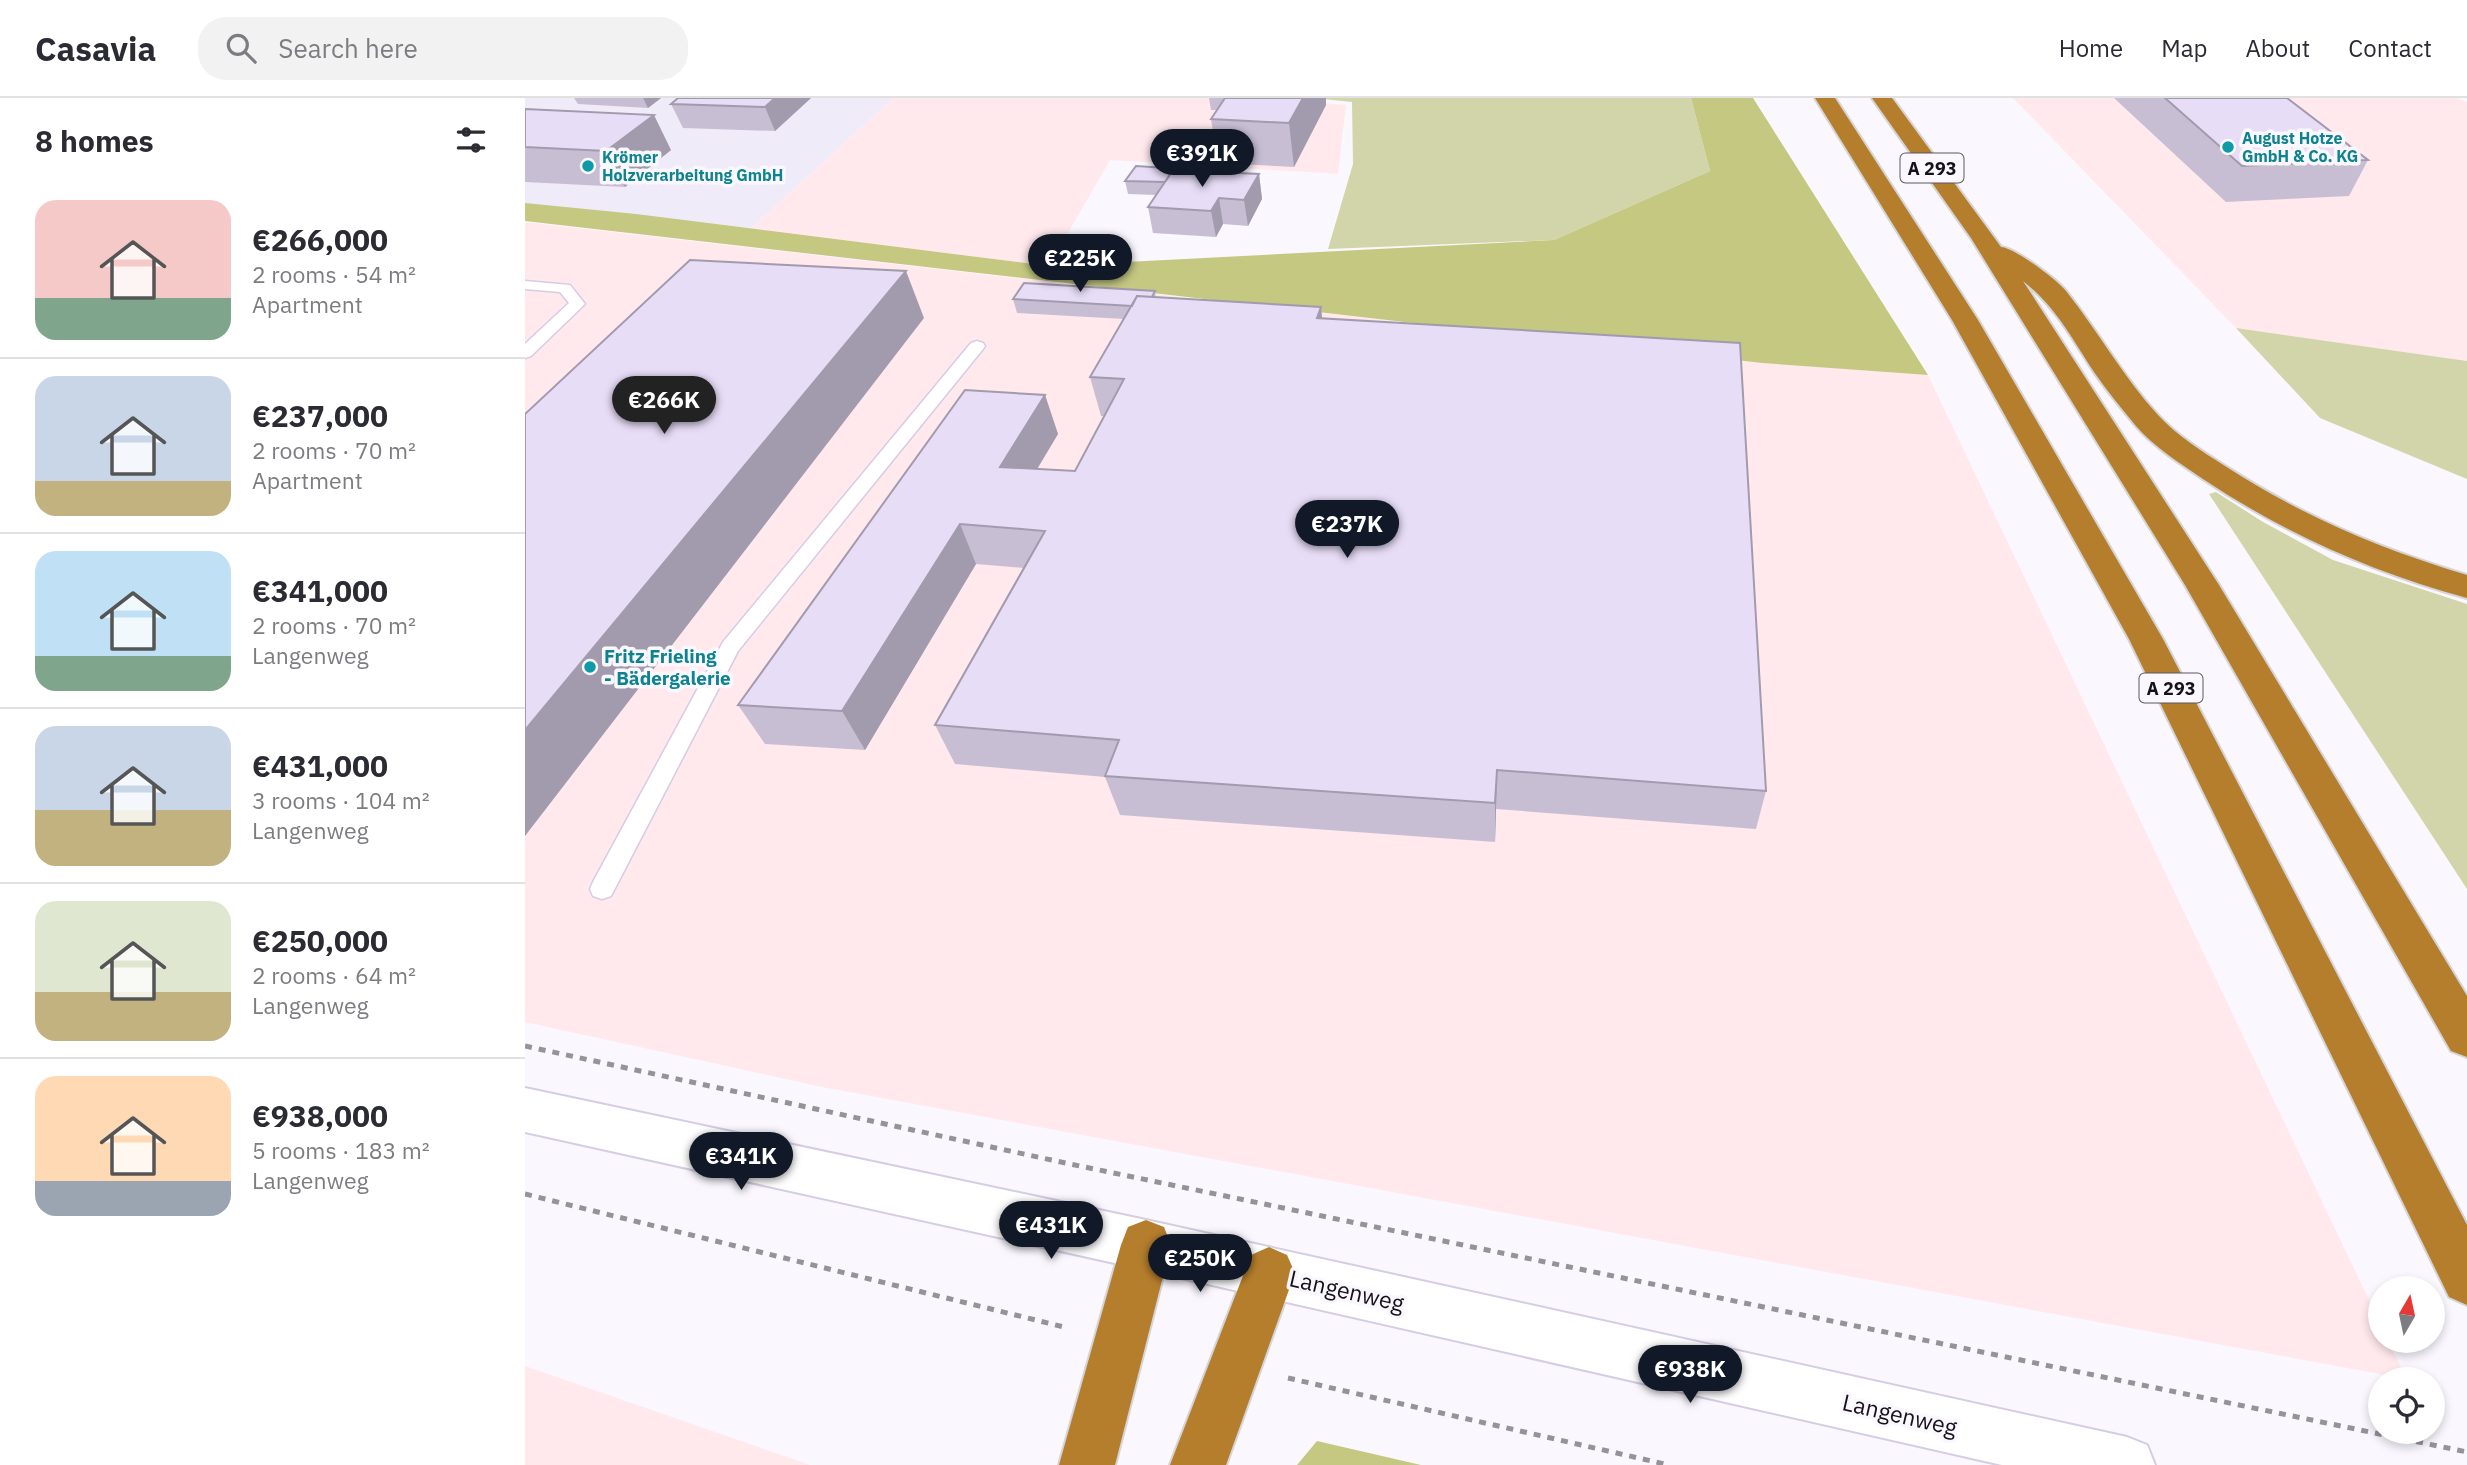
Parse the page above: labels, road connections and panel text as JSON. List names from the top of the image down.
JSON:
{
  "streets": {
    "highway": ["A 293"],
    "street": ["Langenweg"]
  },
  "places": ["August Hotze GmbH & Co. KG", "Krömer Holzverarbeitung GmbH", "Fritz Frieling - Bädergalerie"],
  "north": "top",
  "page": {
    "header": "Casavia",
    "search": "Search here",
    "nav": [
      "Home",
      "Map",
      "About",
      "Contact"
    ],
    "heading": "8 homes",
    "price": [
      "€391K",
      "€225K",
      "€266K",
      "€237K",
      "€341K",
      "€431K",
      "€250K",
      "€938K"
    ],
    "list": [
      {
        "name": "€266,000",
        "note": "2 rooms · 54 m² · Apartment"
      },
      {
        "name": "€237,000",
        "note": "2 rooms · 70 m² · Apartment"
      },
      {
        "name": "€341,000",
        "note": "2 rooms · 70 m² · Langenweg"
      },
      {
        "name": "€431,000",
        "note": "3 rooms · 104 m² · Langenweg"
      },
      {
        "name": "€250,000",
        "note": "2 rooms · 64 m² · Langenweg"
      },
      {
        "name": "€938,000",
        "note": "5 rooms · 183 m² · Langenweg"
      }
    ]
  }
}
